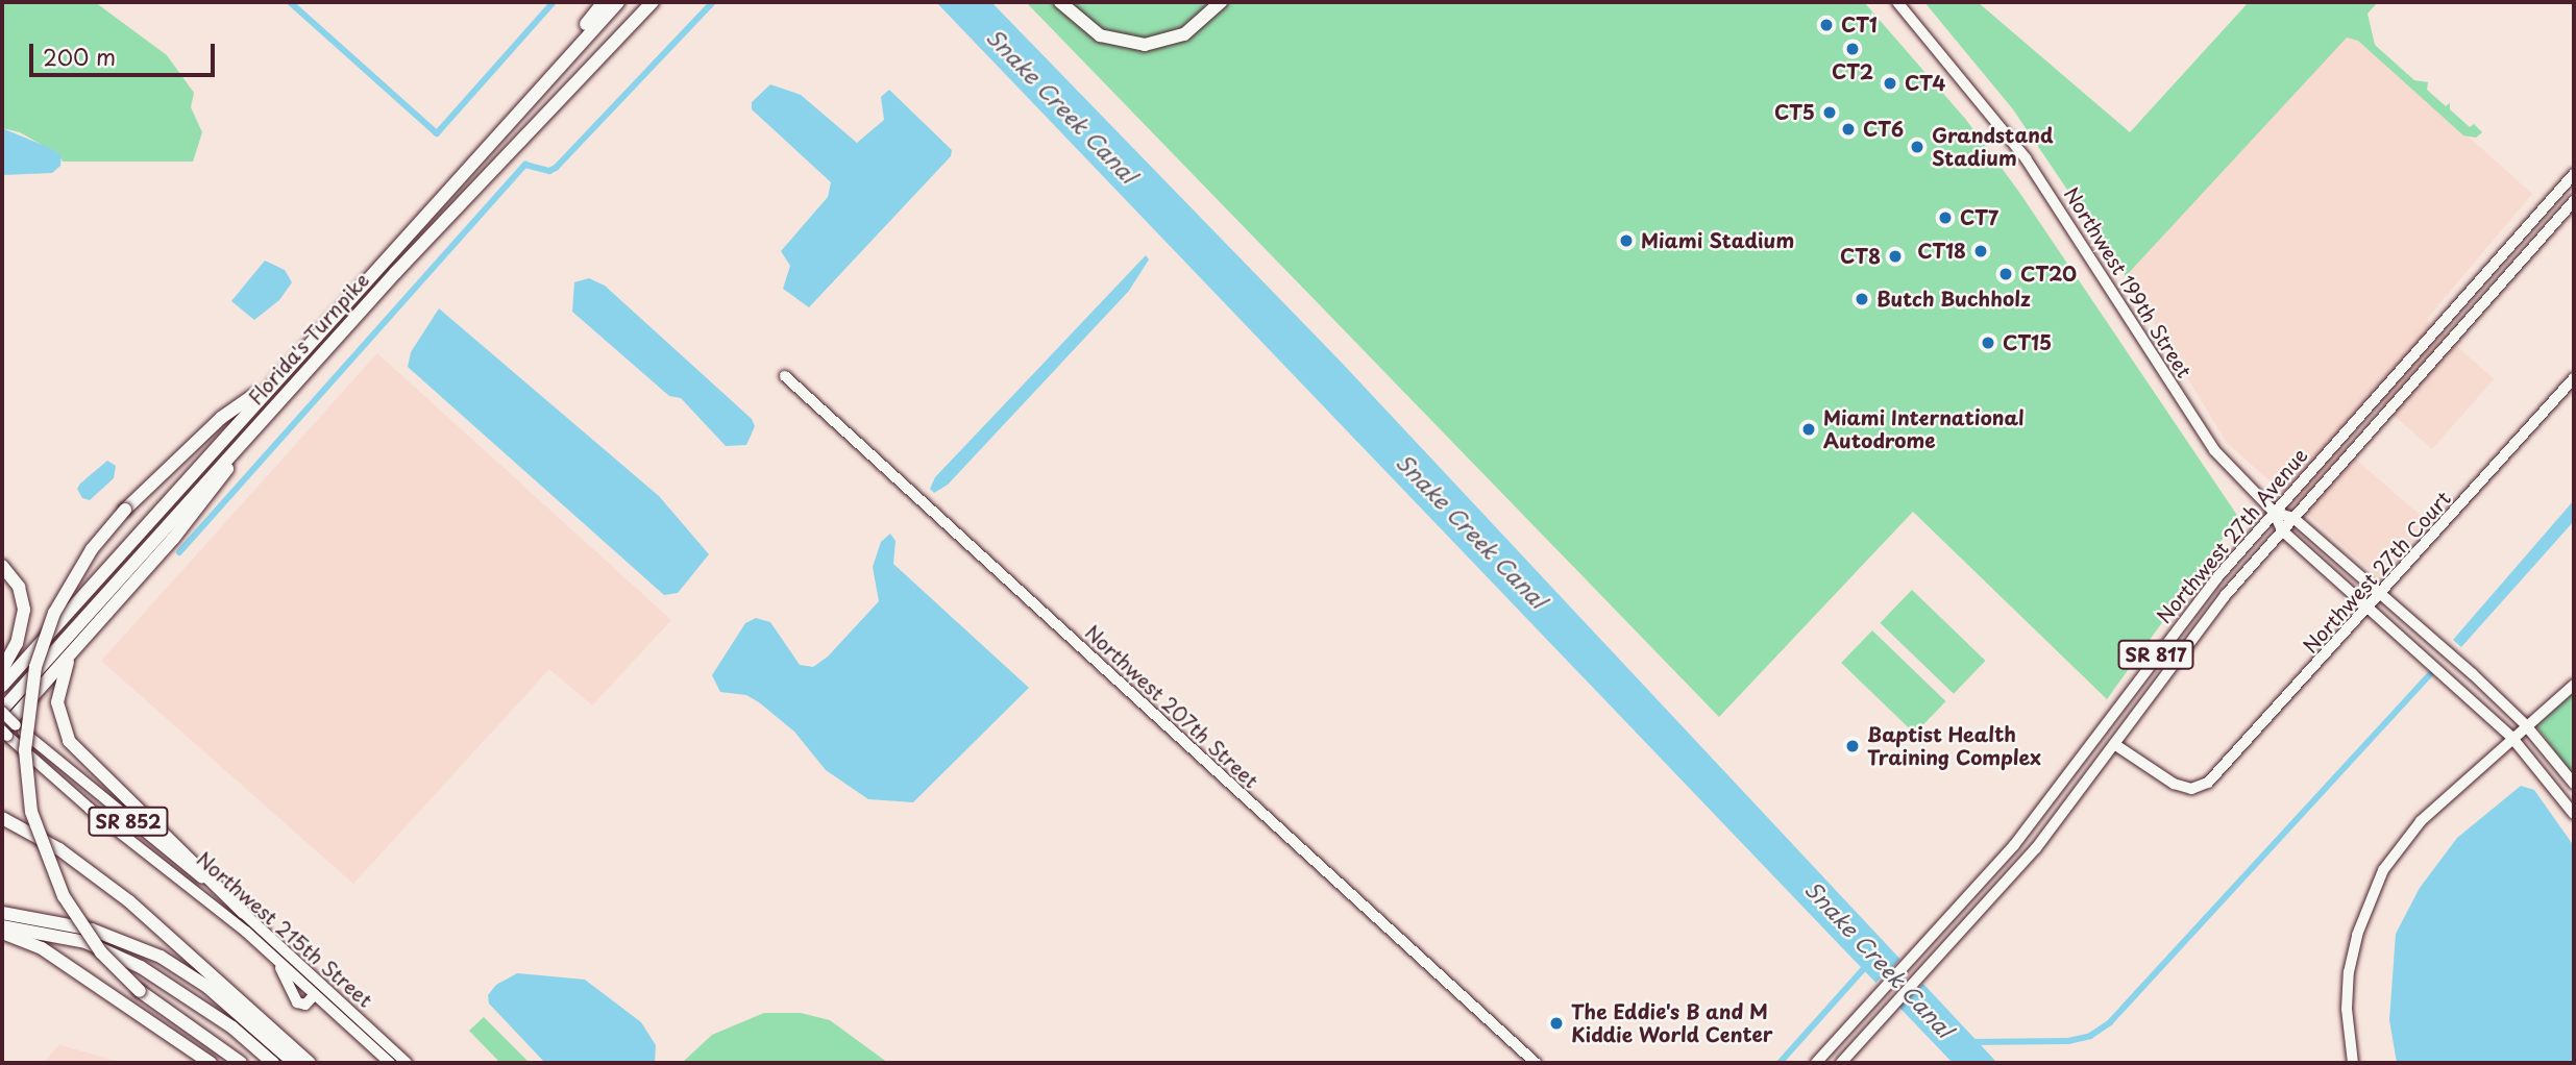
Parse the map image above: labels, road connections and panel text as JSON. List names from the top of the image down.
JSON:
{
  "streets": {
    "highway": ["Florida's Turnpike"],
    "main road": [
      "Northwest 199th Street",
      "Northwest 27th Avenue",
      "SR 817",
      "SR 852",
      "Northwest 215th Street"
    ],
    "street": ["Northwest 27th Court", "Northwest 207th Street"]
  },
  "crossings": [
    ["Northwest 199th Street", "Northwest 27th Avenue"],
    ["Northwest 199th Street", "Northwest 27th Court"],
    ["Florida's Turnpike", "Northwest 215th Street"],
    ["Northwest 27th Avenue", "Northwest 27th Court"]
  ],
  "water": ["Snake Creek Canal"],
  "places": [
    "CT1",
    "CT2",
    "CT4",
    "CT5",
    "CT6",
    "Grandstand Stadium",
    "CT7",
    "Miami Stadium",
    "CT18",
    "CT8",
    "CT20",
    "Butch Buchholz",
    "CT15",
    "Miami International Autodrome",
    "Baptist Health Training Complex",
    "The Eddie's B and M Kiddie World Center"
  ],
  "scale_bar": "200 m"
}
